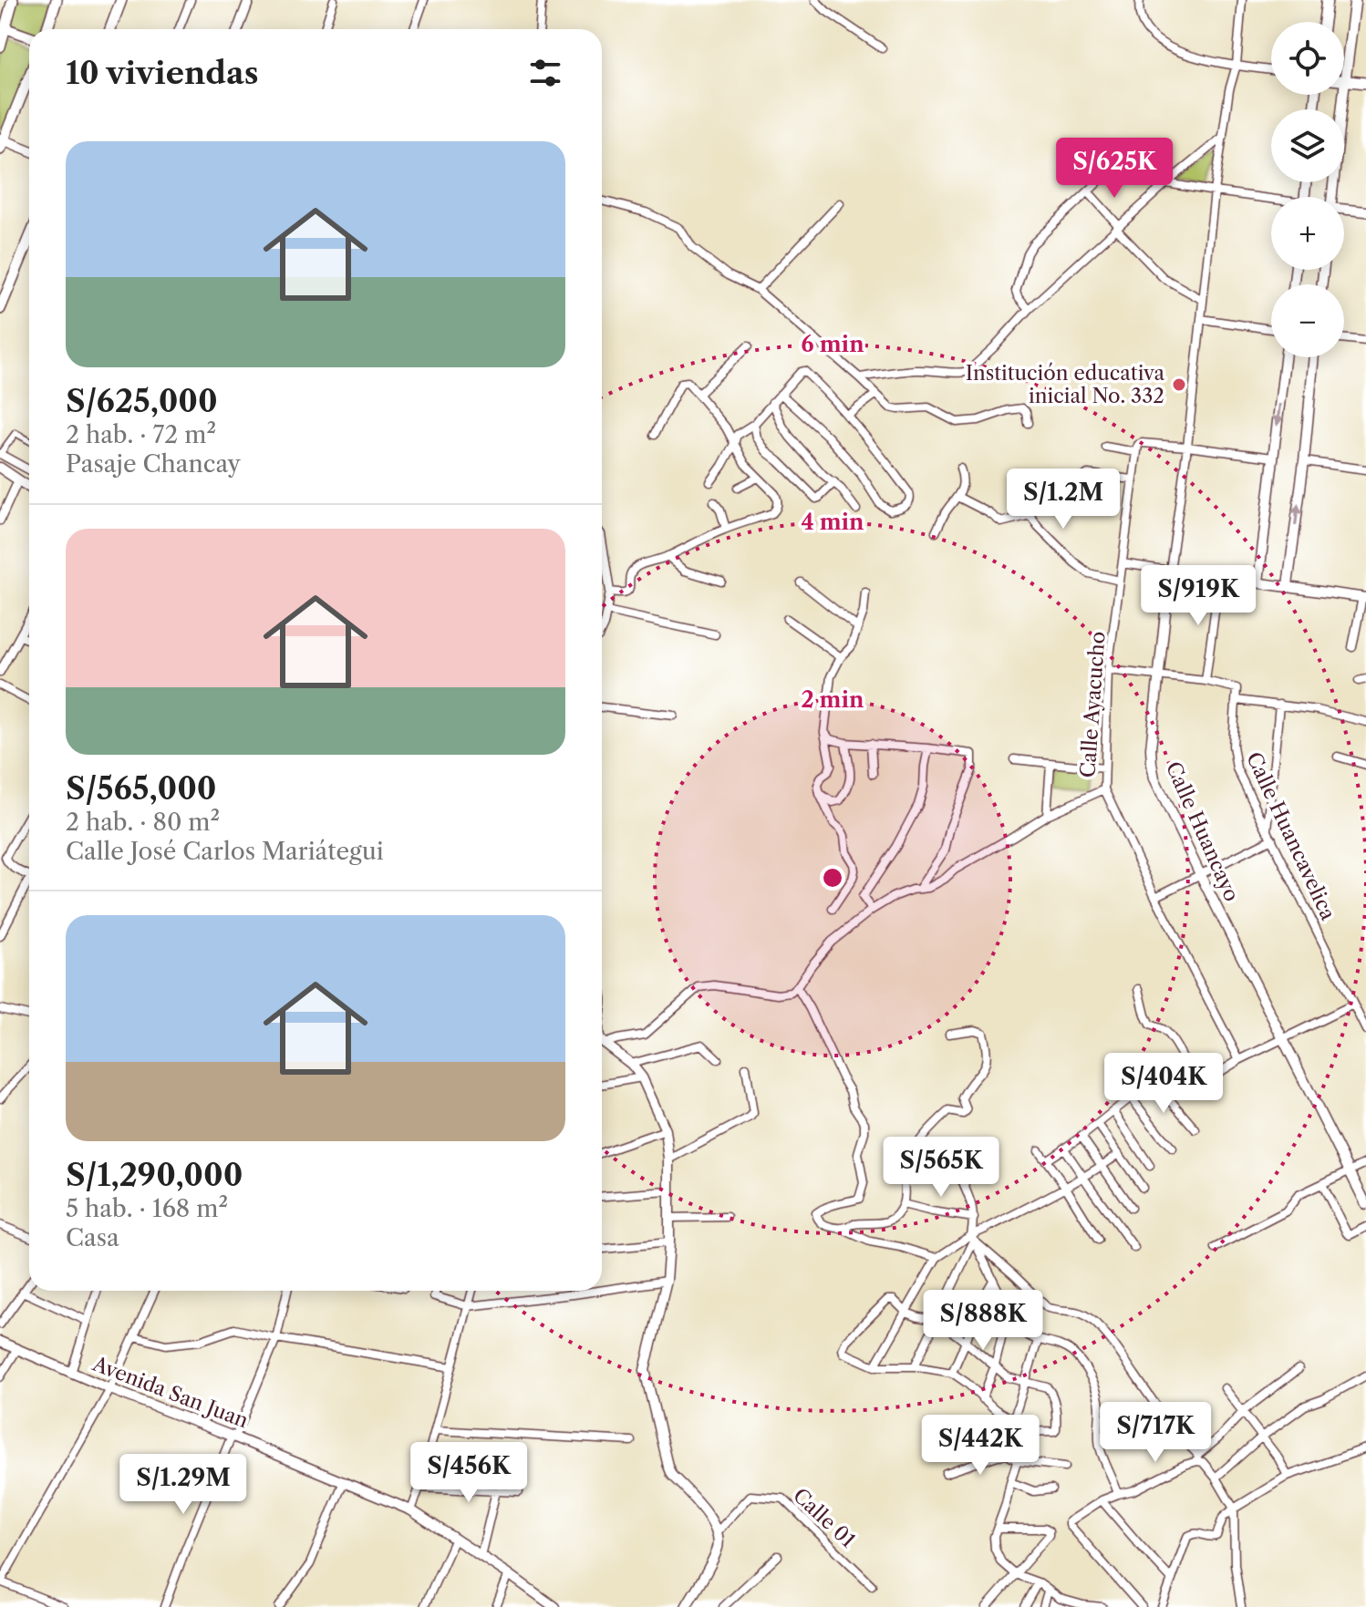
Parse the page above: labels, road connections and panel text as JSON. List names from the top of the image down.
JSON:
{
  "streets": {
    "street": [
      "Calle Ayacucho",
      "Calle Huancayo",
      "Calle Huancavelica",
      "Avenida San Juan",
      "Calle 01"
    ]
  },
  "places": ["Institución educativa inicial No. 332"],
  "page": {
    "map_buttons": ["+", "−"],
    "heading": "10 viviendas",
    "list": [
      {
        "name": "S/625,000",
        "note": "2 hab. · 72 m² · Pasaje Chancay"
      },
      {
        "name": "S/565,000",
        "note": "2 hab. · 80 m² · Calle José Carlos Mariátegui"
      },
      {
        "name": "S/1,290,000",
        "note": "5 hab. · 168 m² · Casa"
      }
    ],
    "price": [
      "S/625K",
      "S/1.2M",
      "S/919K",
      "S/404K",
      "S/565K",
      "S/888K",
      "S/717K",
      "S/442K",
      "S/456K",
      "S/1.29M"
    ]
  },
  "rings": ["6 min", "4 min", "2 min"]
}
